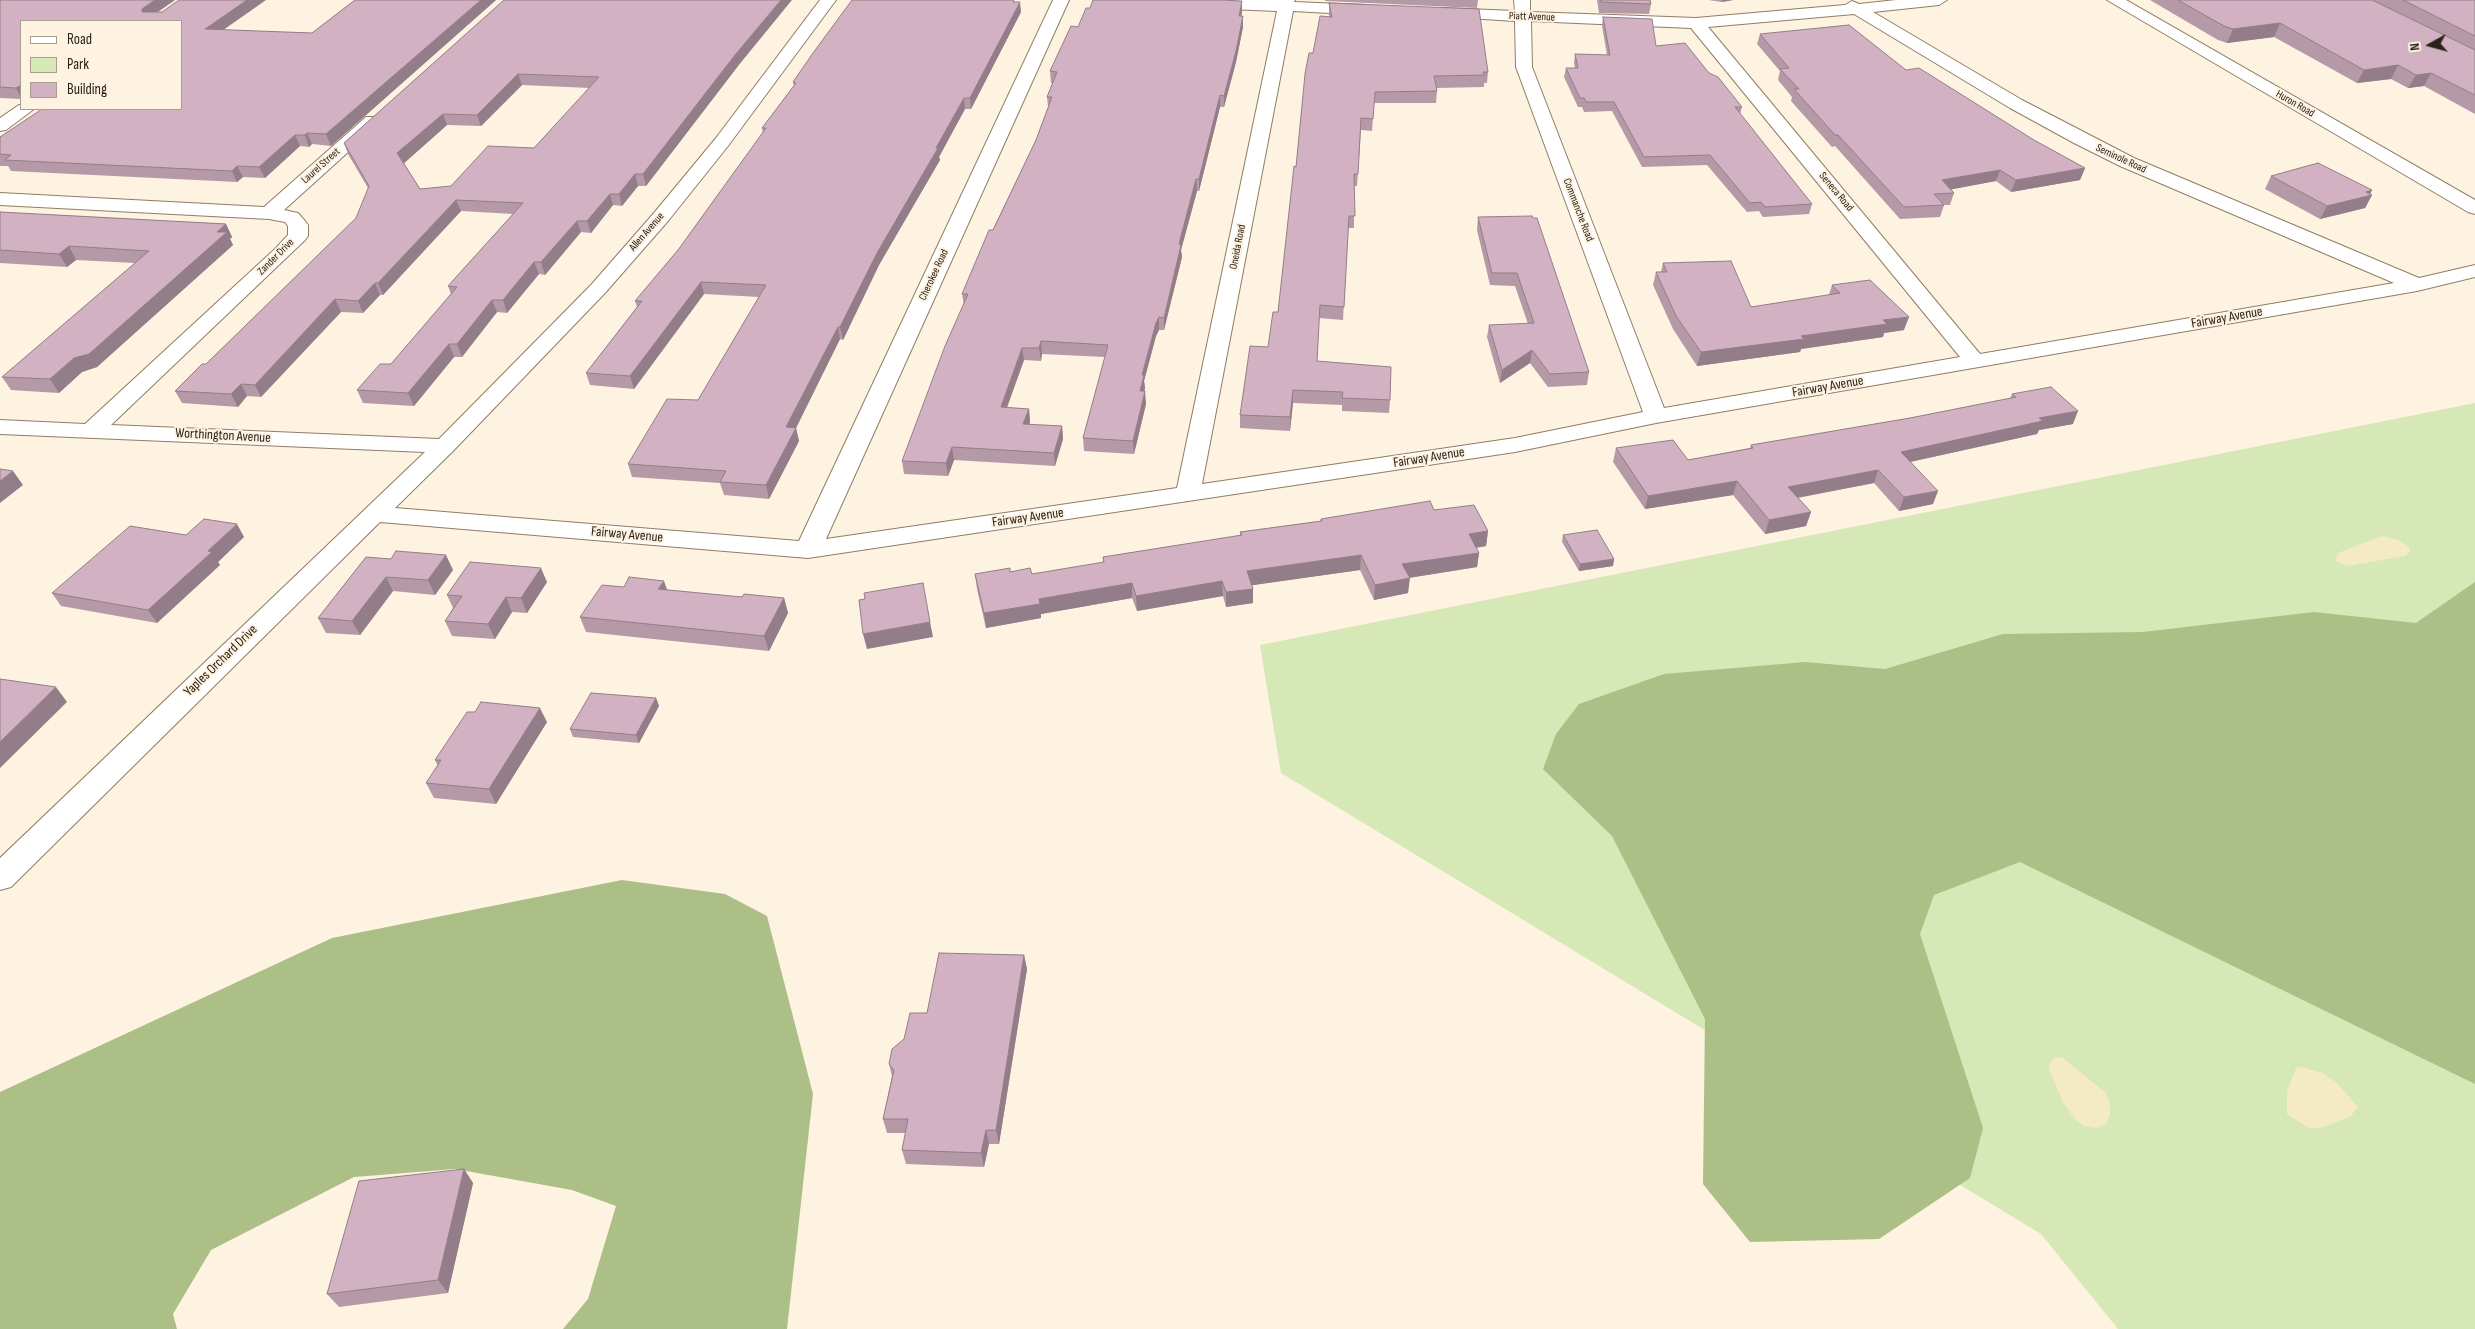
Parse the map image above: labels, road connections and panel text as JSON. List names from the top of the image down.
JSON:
{
  "streets": {
    "street": [
      "Piatt Avenue",
      "Huron Road",
      "Seminole Road",
      "Laurel Street",
      "Seneca Road",
      "Commanche Road",
      "Allen Avenue",
      "Oneida Road",
      "Zander Drive",
      "Cherokee Road",
      "Fairway Avenue",
      "Worthington Avenue",
      "Yaples Orchard Drive"
    ]
  },
  "crossings": [
    ["Piatt Avenue", "Seminole Road"],
    ["Piatt Avenue", "Seneca Road"],
    ["Piatt Avenue", "Commanche Road"],
    ["Seminole Road", "Fairway Avenue"],
    ["Laurel Street", "Zander Drive"],
    ["Seneca Road", "Fairway Avenue"],
    ["Commanche Road", "Fairway Avenue"],
    ["Allen Avenue", "Worthington Avenue"],
    ["Allen Avenue", "Yaples Orchard Drive"],
    ["Oneida Road", "Fairway Avenue"],
    ["Zander Drive", "Worthington Avenue"],
    ["Cherokee Road", "Fairway Avenue"],
    ["Fairway Avenue", "Yaples Orchard Drive"],
    ["Worthington Avenue", "Yaples Orchard Drive"]
  ],
  "legend": ["Road", "Park", "Building"],
  "north": "left"
}
